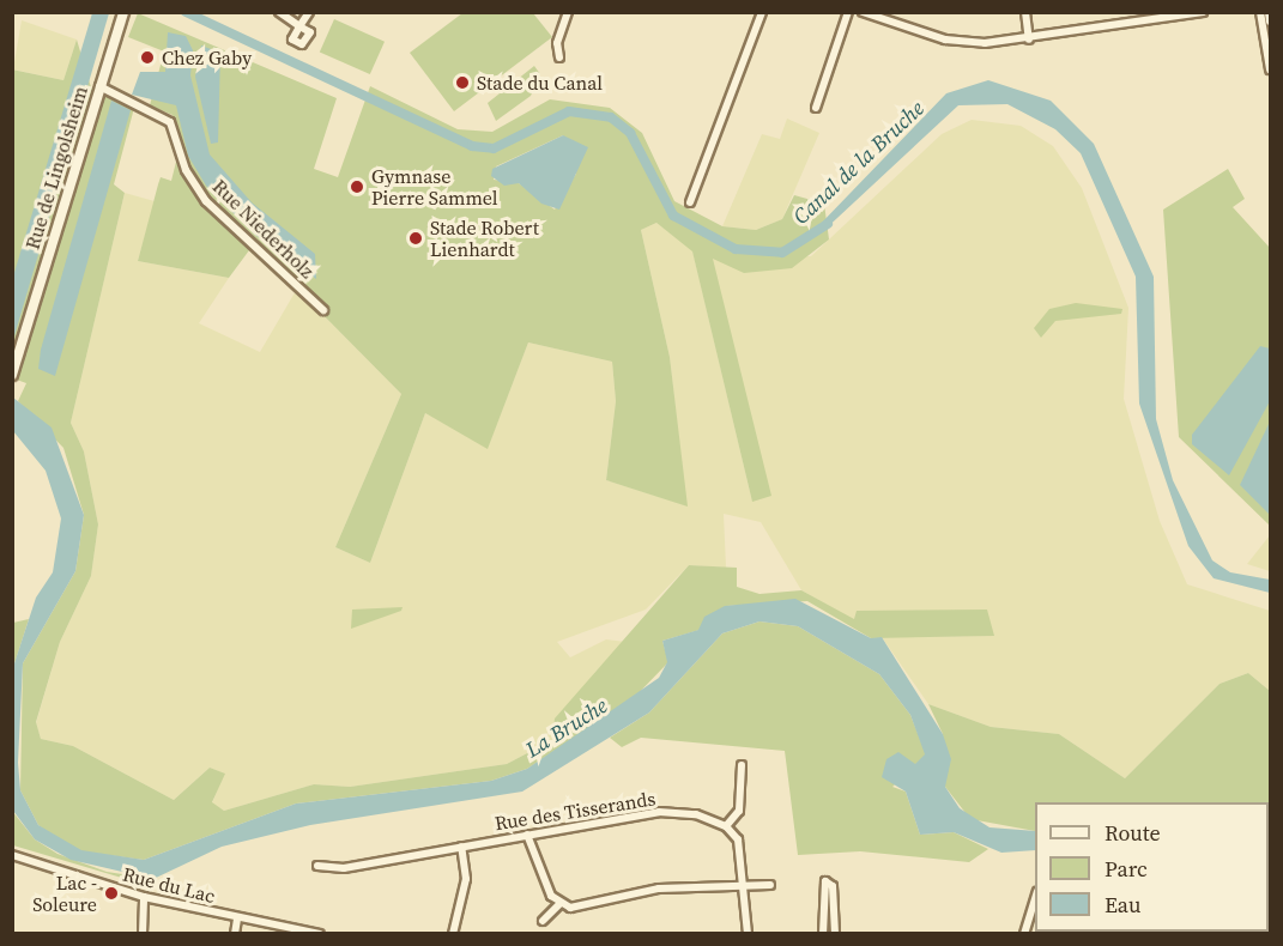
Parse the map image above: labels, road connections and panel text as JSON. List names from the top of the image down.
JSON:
{
  "streets": {
    "main road": ["Rue de Lingolsheim"],
    "street": ["Rue Niederholz", "Rue des Tisserands", "Rue du Lac"]
  },
  "crossings": [
    ["Rue de Lingolsheim", "Rue Niederholz"]
  ],
  "water": ["Canal de la Bruche", "La Bruche"],
  "places": [
    "Chez Gaby",
    "Stade du Canal",
    "Gymnase Pierre Sammel",
    "Stade Robert Lienhardt",
    "Lac - Soleure"
  ],
  "legend": ["Route", "Parc", "Eau"]
}
